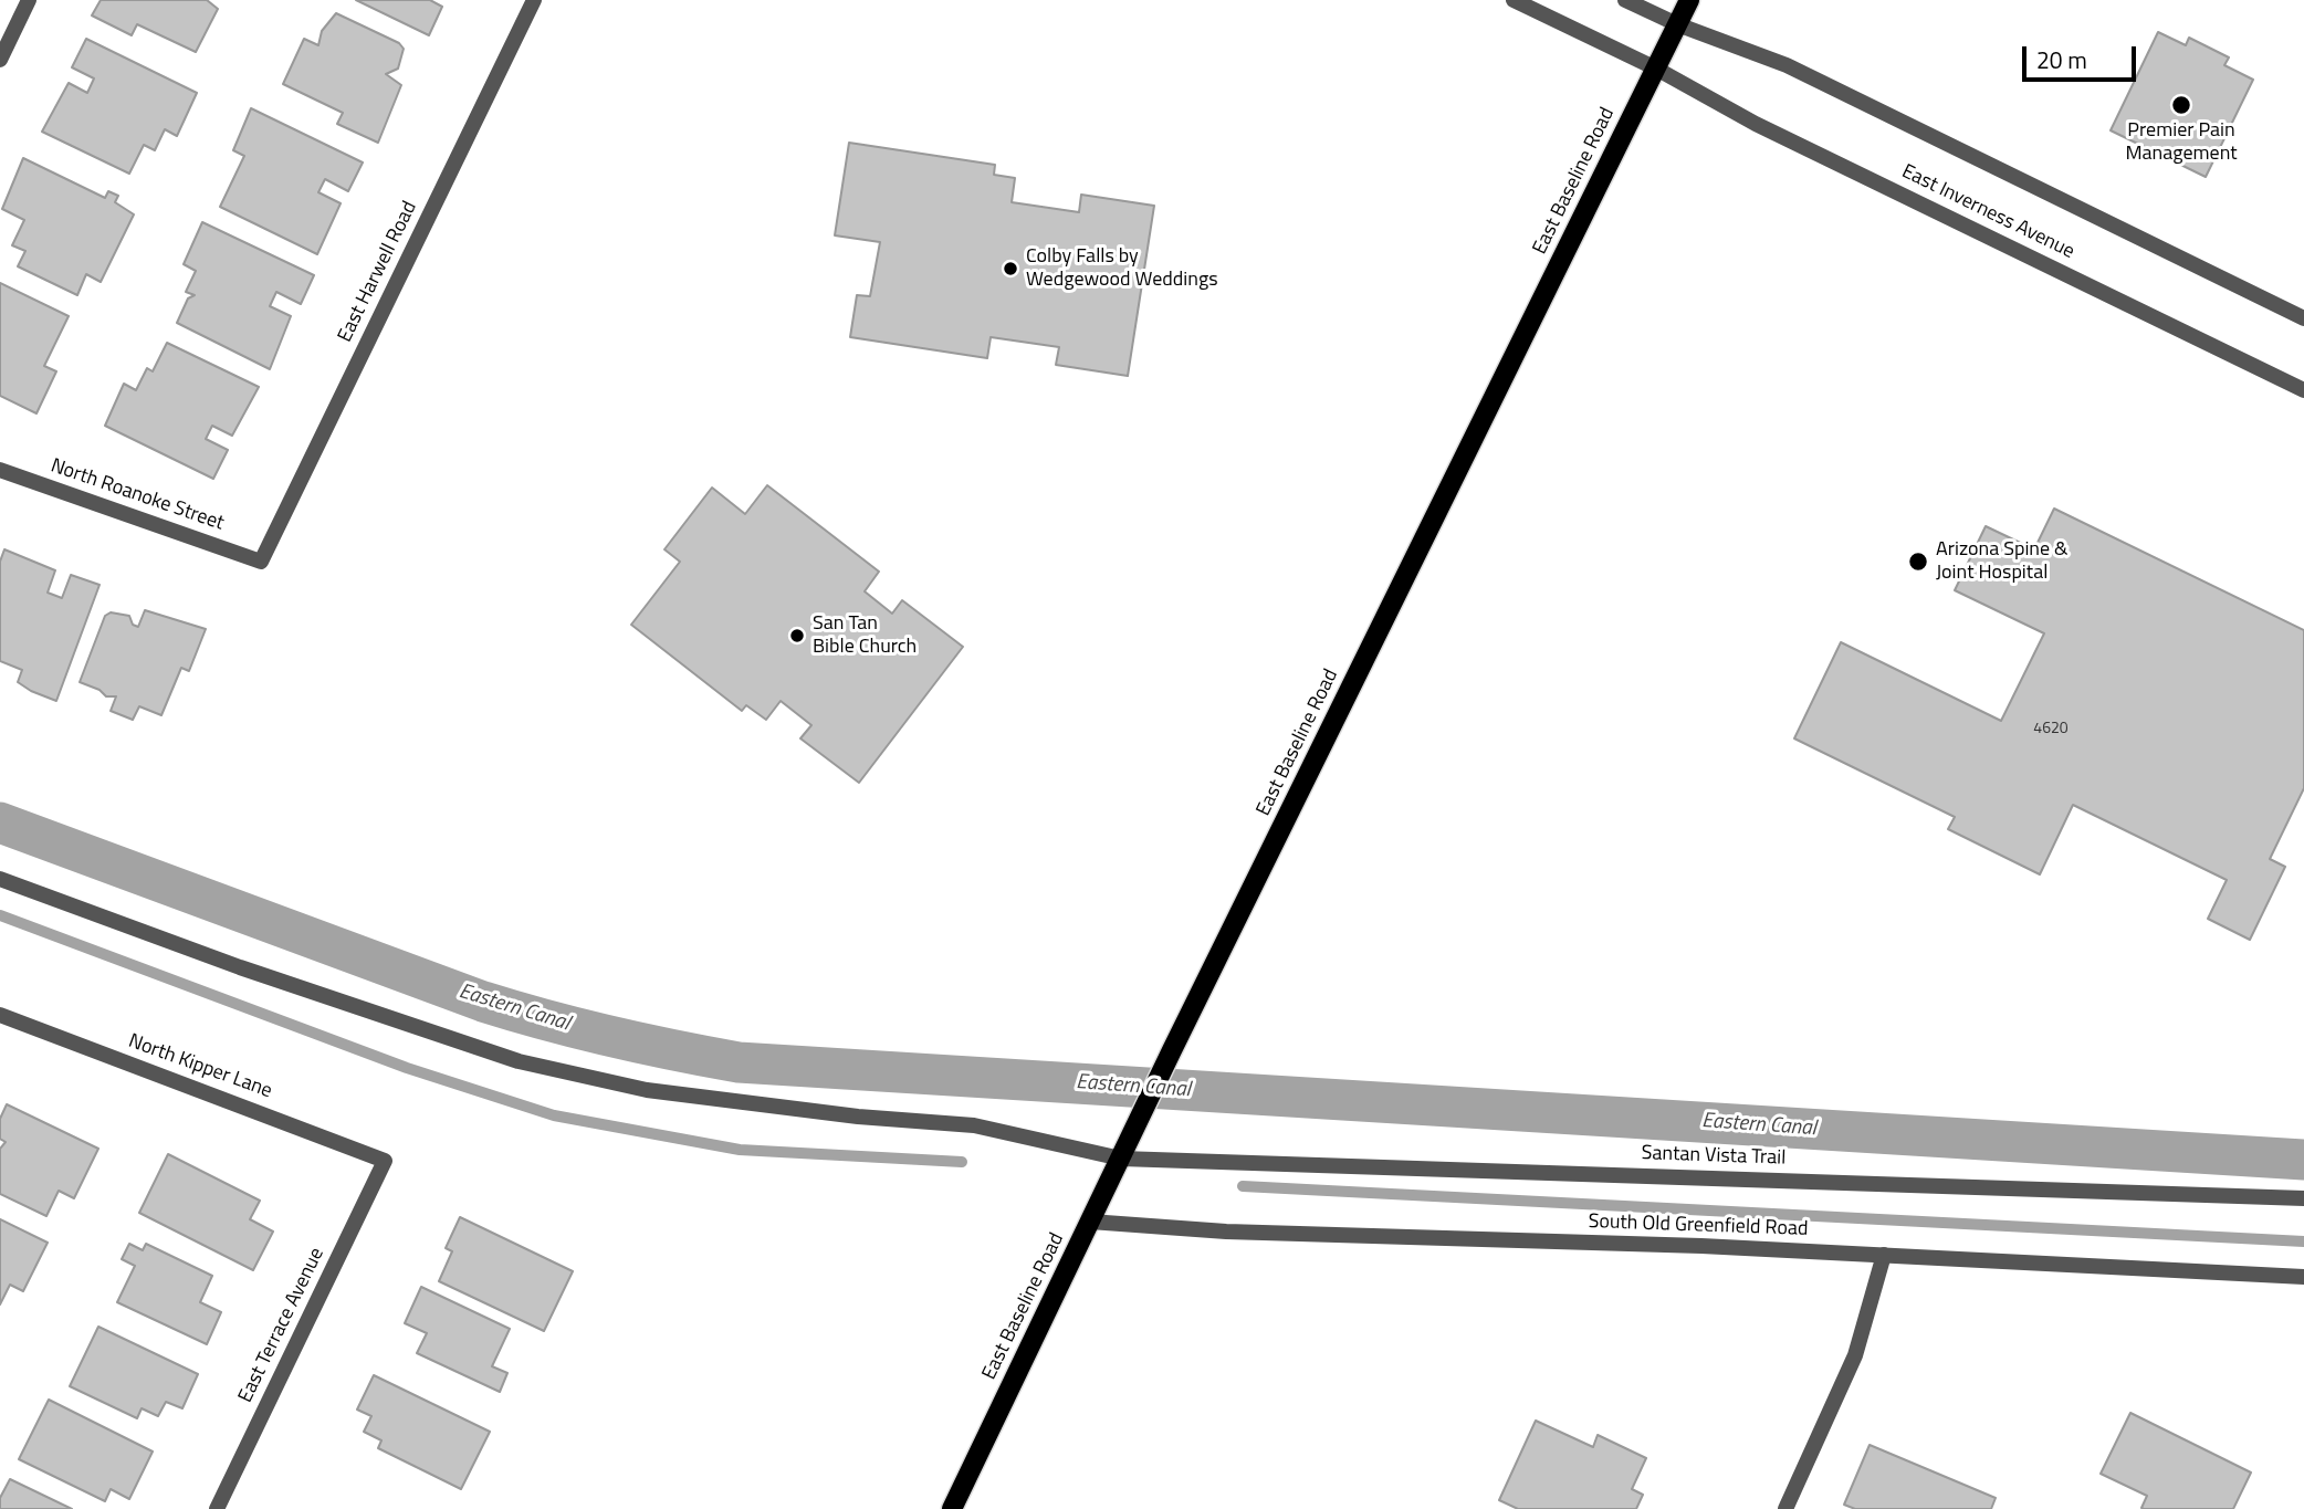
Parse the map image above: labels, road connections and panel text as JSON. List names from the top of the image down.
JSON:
{
  "streets": {
    "main road": ["East Baseline Road"],
    "street": [
      "East Inverness Avenue",
      "East Harwell Road",
      "North Roanoke Street",
      "North Kipper Lane",
      "Santan Vista Trail",
      "South Old Greenfield Road",
      "East Terrace Avenue"
    ]
  },
  "crossings": [
    ["East Baseline Road", "East Inverness Avenue"],
    ["East Baseline Road", "Santan Vista Trail"],
    ["East Baseline Road", "South Old Greenfield Road"],
    ["East Harwell Road", "North Roanoke Street"],
    ["North Kipper Lane", "East Terrace Avenue"]
  ],
  "water": ["Eastern Canal"],
  "places": [
    "Premier Pain Management",
    "Colby Falls by Wedgewood Weddings",
    "Arizona Spine & Joint Hospital",
    "San Tan Bible Church"
  ],
  "house_numbers": ["4620"],
  "scale_bar": "20 m"
}
